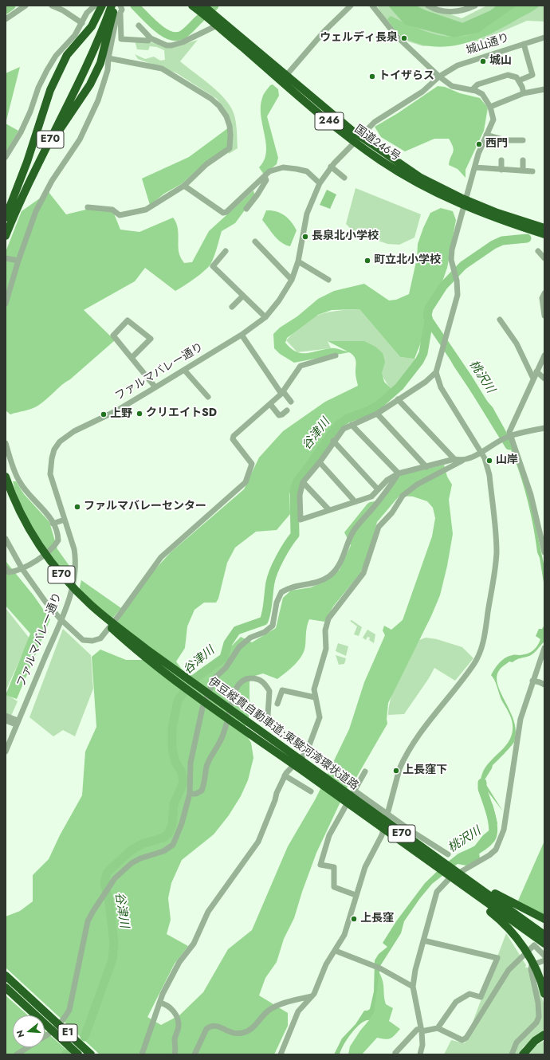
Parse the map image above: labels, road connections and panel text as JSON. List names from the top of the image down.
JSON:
{
  "streets": {
    "highway": [
      "246",
      "E70",
      "国道246号",
      "伊豆縦貫自動車道;東駿河湾環状道路",
      "E1"
    ],
    "street": ["城山通り", "ファルマバレー通り"]
  },
  "crossings": [
    ["城山通り", "ファルマバレー通り"]
  ],
  "water": ["桃沢川", "谷津川"],
  "places": [
    "ウェルディ長泉",
    "城山",
    "トイザらス",
    "西門",
    "長泉北小学校",
    "町立北小学校",
    "クリエイトSD",
    "上野",
    "山岸",
    "ファルマバレーセンター",
    "上長窪下",
    "上長窪"
  ],
  "north": "left"
}
